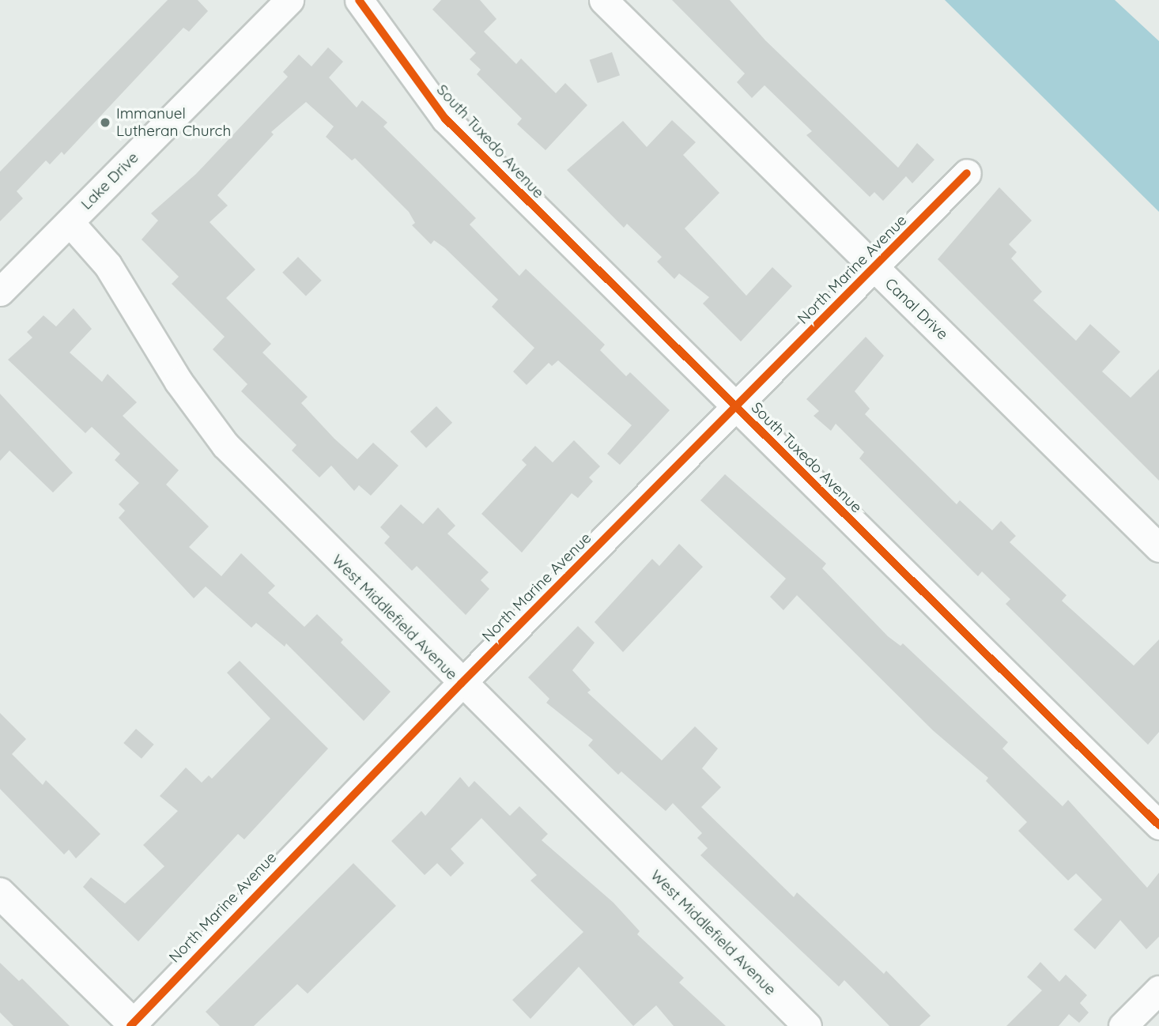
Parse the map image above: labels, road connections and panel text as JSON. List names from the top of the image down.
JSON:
{
  "streets": {
    "street": [
      "South Tuxedo Avenue",
      "Lake Drive",
      "North Marine Avenue",
      "Canal Drive",
      "West Middlefield Avenue"
    ]
  },
  "crossings": [
    ["South Tuxedo Avenue", "North Marine Avenue"],
    ["Lake Drive", "West Middlefield Avenue"],
    ["North Marine Avenue", "Canal Drive"],
    ["North Marine Avenue", "West Middlefield Avenue"]
  ],
  "places": ["Immanuel Lutheran Church"]
}
